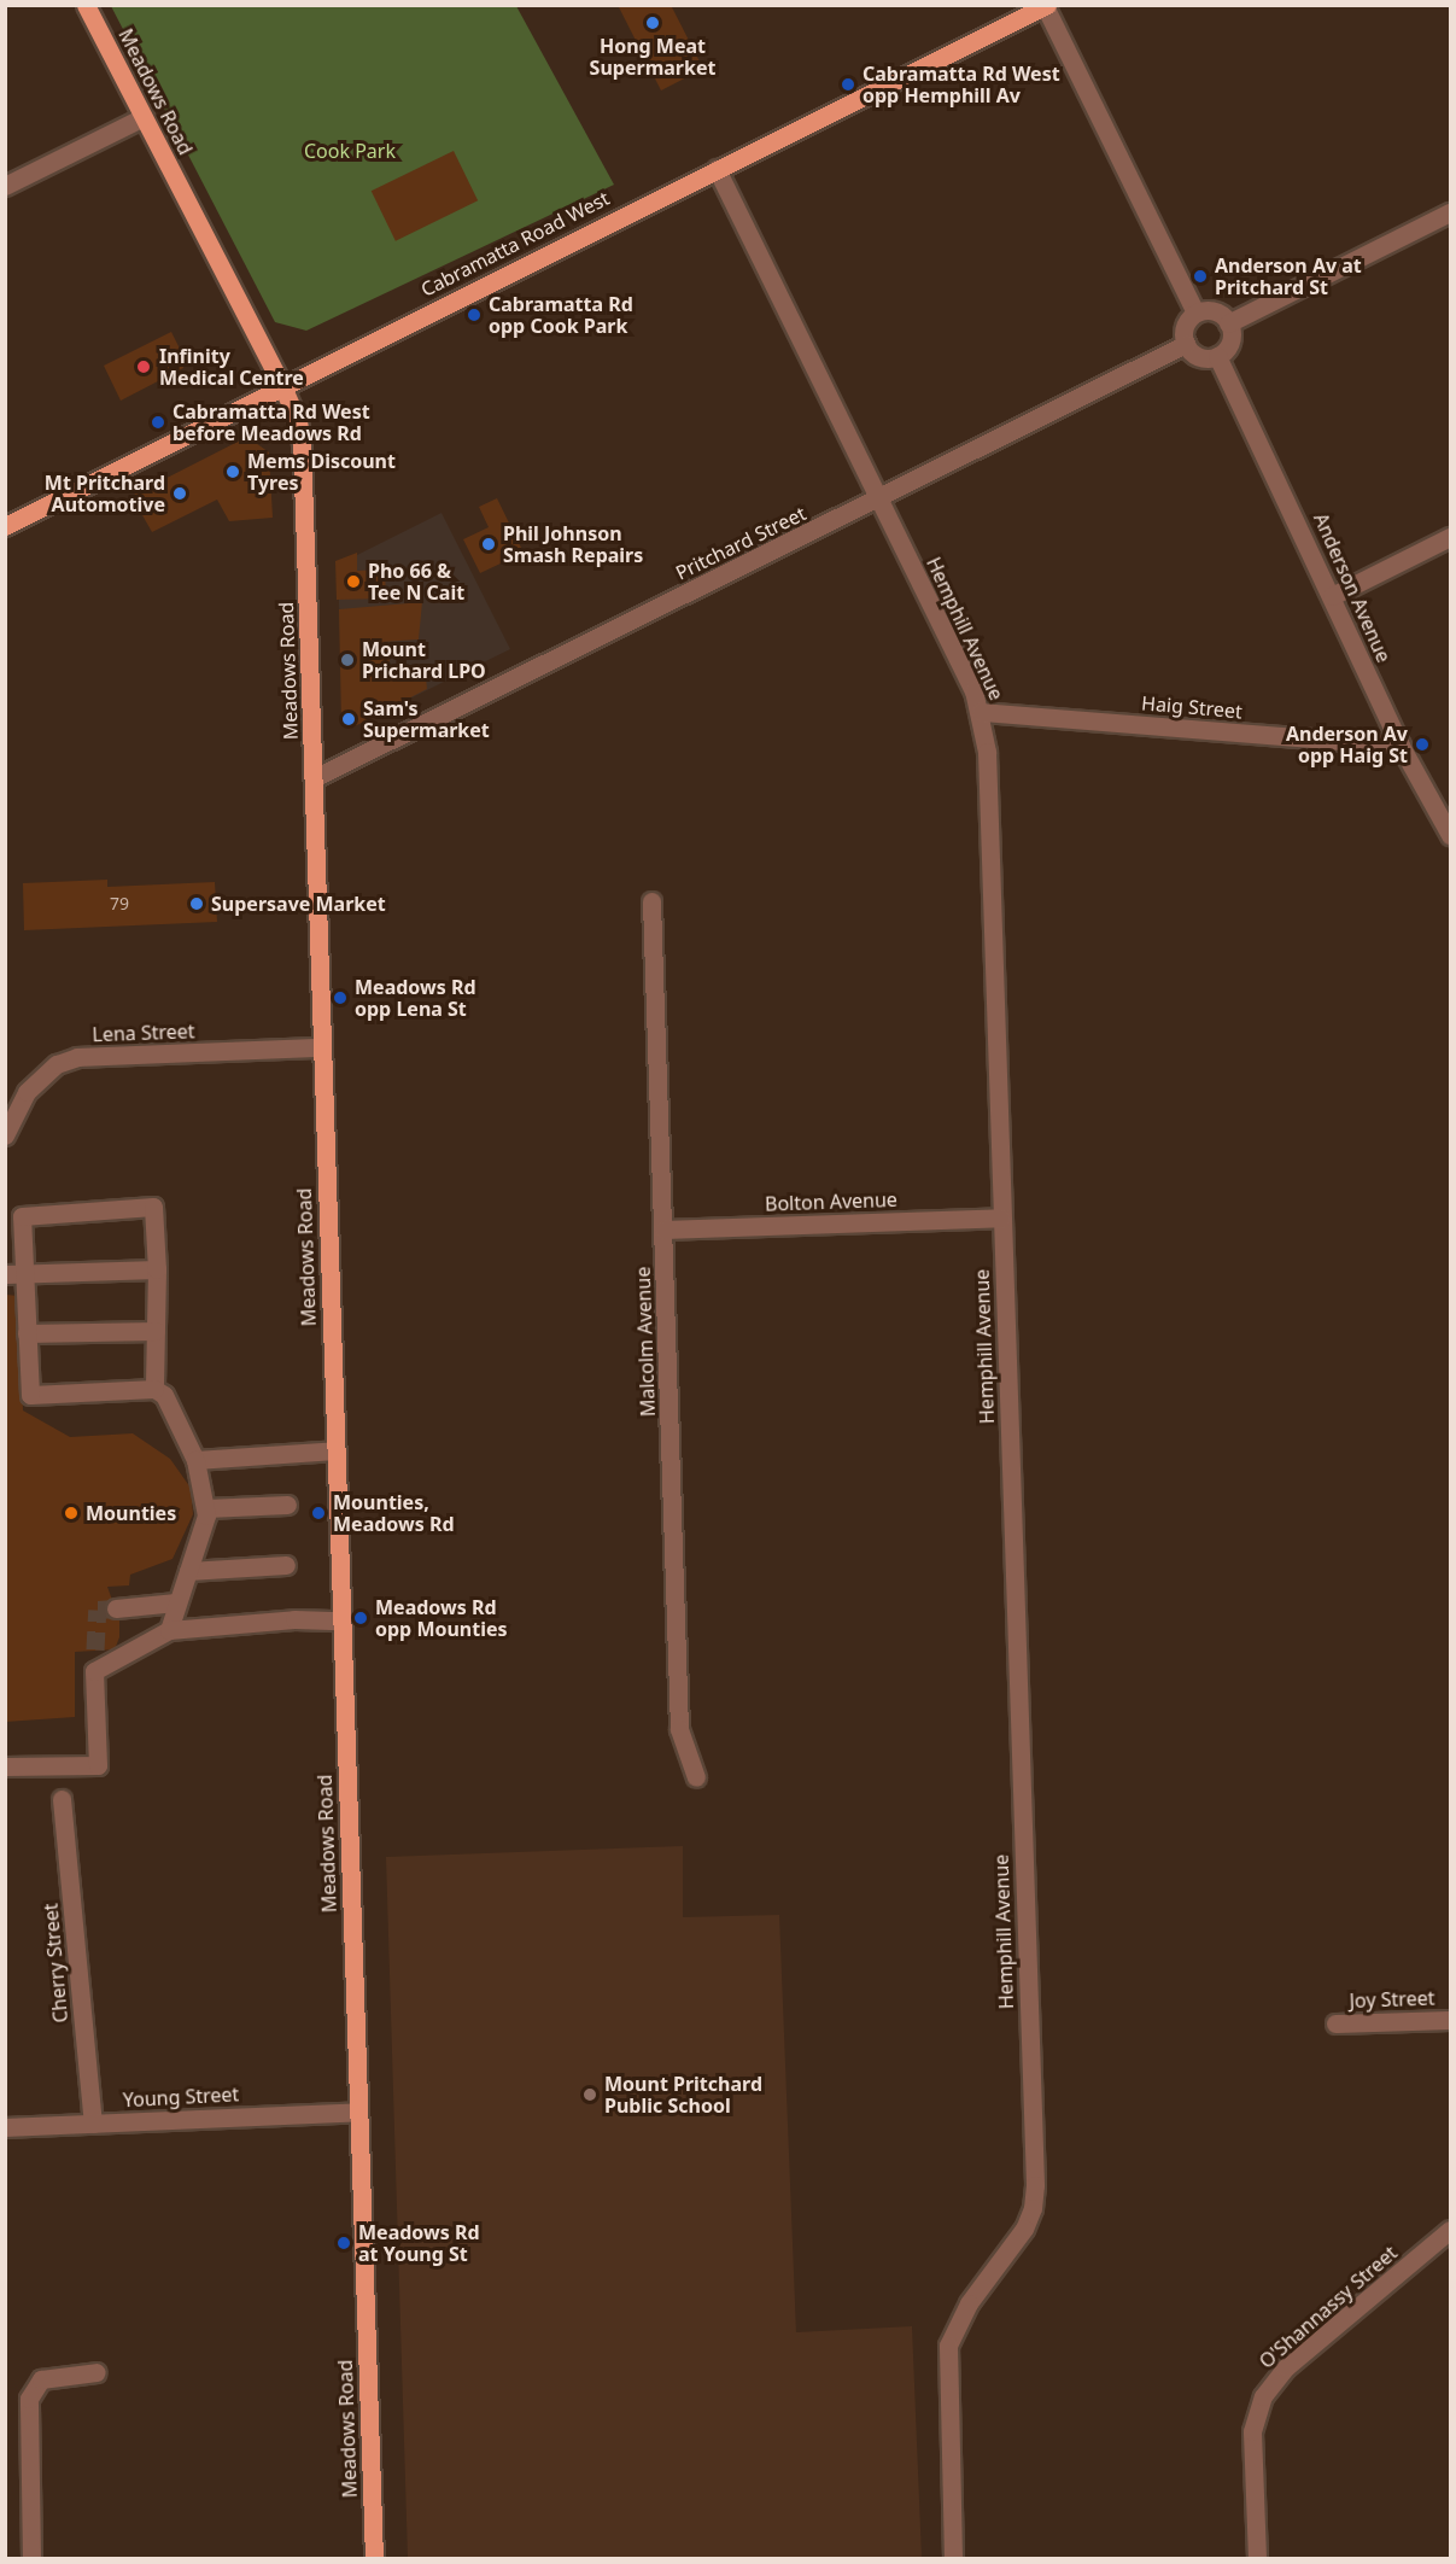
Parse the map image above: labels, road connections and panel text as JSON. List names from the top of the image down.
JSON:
{
  "streets": {
    "main road": ["Meadows Road", "Cabramatta Road West"],
    "street": [
      "Pritchard Street",
      "Anderson Avenue",
      "Hemphill Avenue",
      "Haig Street",
      "Lena Street",
      "Bolton Avenue",
      "Malcolm Avenue",
      "Cherry Street",
      "Joy Street",
      "Young Street",
      "O'Shannassy Street"
    ]
  },
  "crossings": [
    ["Meadows Road", "Cabramatta Road West"],
    ["Meadows Road", "Pritchard Street"],
    ["Meadows Road", "Lena Street"],
    ["Meadows Road", "Young Street"],
    ["Cabramatta Road West", "Hemphill Avenue"],
    ["Pritchard Street", "Anderson Avenue"],
    ["Pritchard Street", "Hemphill Avenue"],
    ["Anderson Avenue", "Haig Street"],
    ["Hemphill Avenue", "Haig Street"],
    ["Hemphill Avenue", "Bolton Avenue"],
    ["Bolton Avenue", "Malcolm Avenue"],
    ["Cherry Street", "Young Street"]
  ],
  "parks": ["Cook Park"],
  "places": [
    "Hong Meat Supermarket",
    "Cabramatta Rd West opp Hemphill Av",
    "Anderson Av at Pritchard St",
    "Cabramatta Rd opp Cook Park",
    "Infinity Medical Centre",
    "Cabramatta Rd West before Meadows Rd",
    "Mems Discount Tyres",
    "Mt Pritchard Automotive",
    "Phil Johnson Smash Repairs",
    "Pho 66 & Tee N Cait",
    "Mount Prichard LPO",
    "Sam's Supermarket",
    "Anderson Av opp Haig St",
    "Supersave Market",
    "Meadows Rd opp Lena St",
    "Mounties",
    "Mounties, Meadows Rd",
    "Meadows Rd opp Mounties",
    "Mount Pritchard Public School",
    "Meadows Rd at Young St"
  ],
  "house_numbers": ["79"]
}
